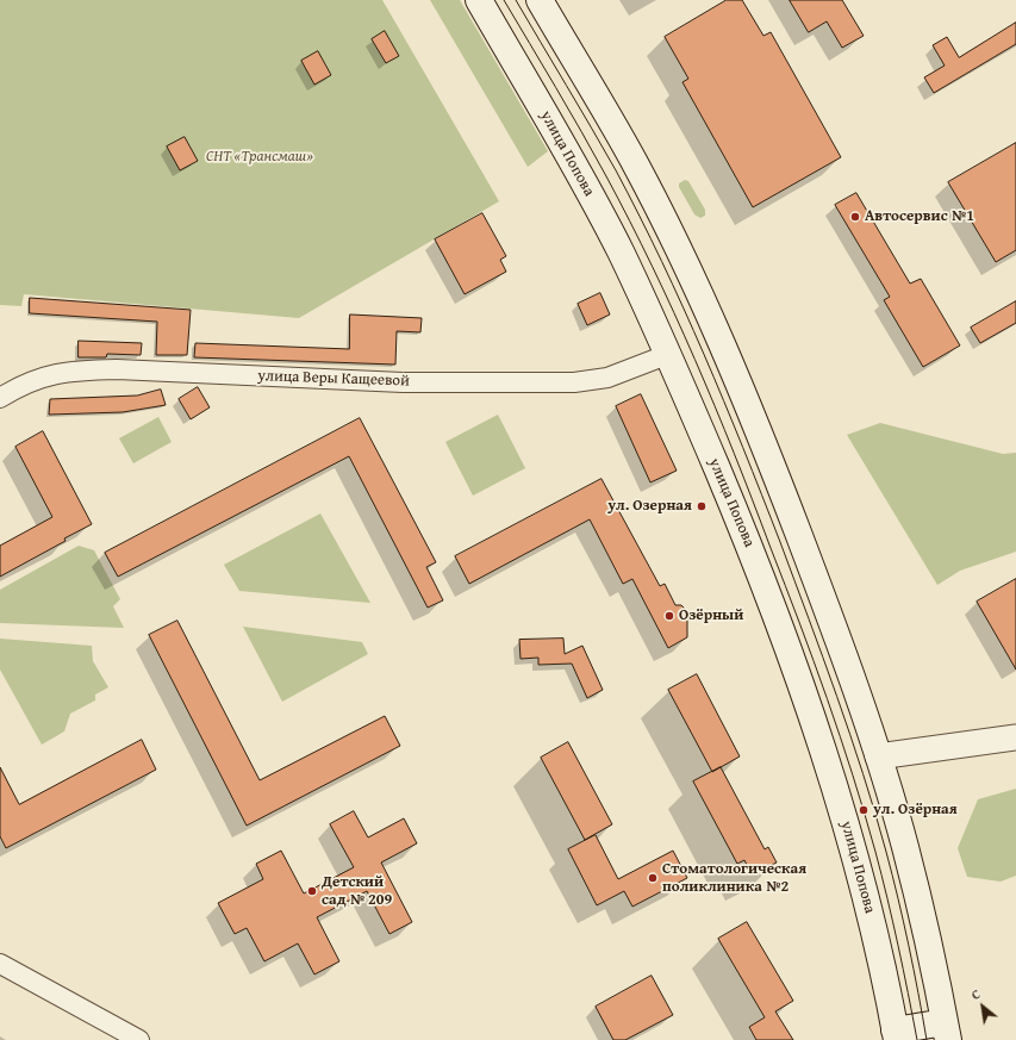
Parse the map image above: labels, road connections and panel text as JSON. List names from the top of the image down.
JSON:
{
  "streets": {
    "main road": ["улица Попова"],
    "street": ["улица Веры Кащеевой"]
  },
  "crossings": [
    ["улица Попова", "улица Веры Кащеевой"]
  ],
  "parks": ["СНТ «Трансмаш»"],
  "places": [
    "Автосервис №1",
    "ул. Озерная",
    "Озёрный",
    "ул. Озёрная",
    "Стоматологическая поликлиника №2",
    "Детский сад № 209"
  ],
  "north": "top left"
}
